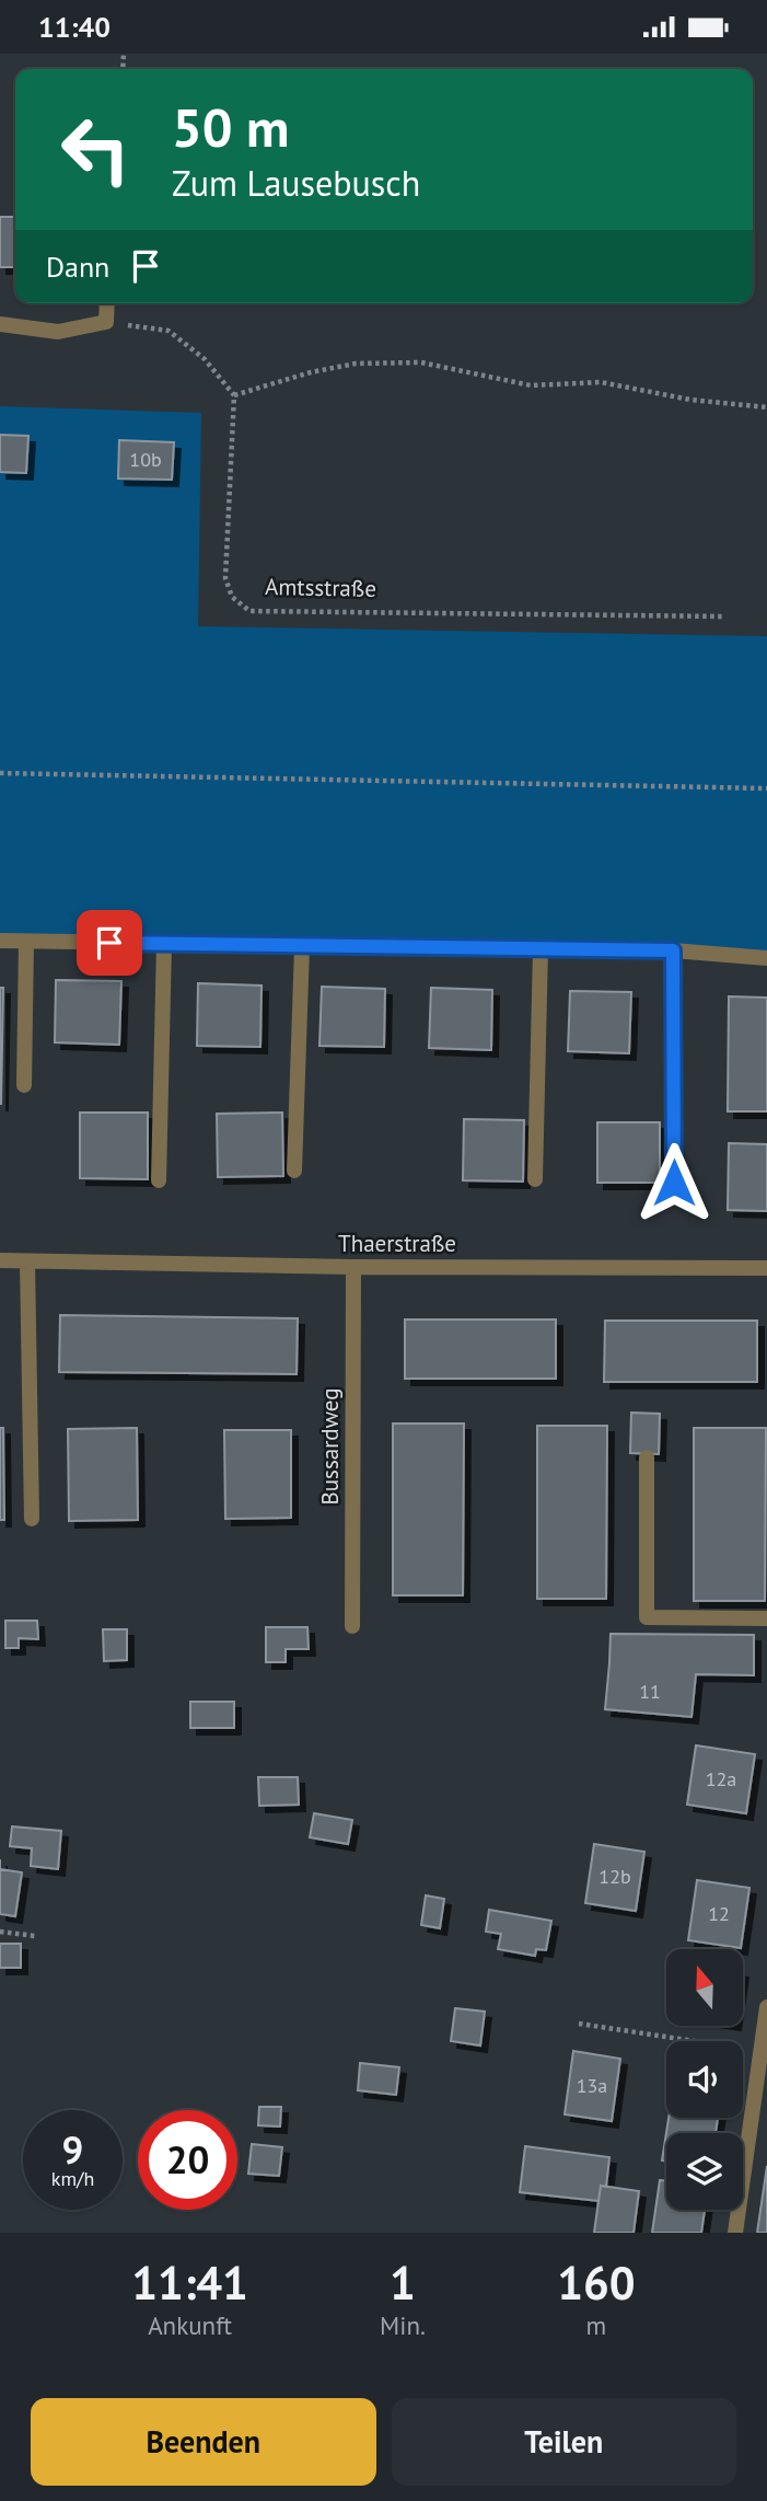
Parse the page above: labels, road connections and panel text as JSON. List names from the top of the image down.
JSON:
{
  "streets": {
    "street": ["Thaerstraße", "Bussardweg"],
    "path": ["Amtsstraße"]
  },
  "crossings": [
    ["Thaerstraße", "Bussardweg"]
  ],
  "house_numbers": [
    "10b",
    "11",
    "12a",
    "12b",
    "12",
    "13a"
  ],
  "north": "top",
  "page": {
    "status": "11:40",
    "turn": ["50 m", "Zum Lausebusch"],
    "then": "Dann",
    "speed": "9 km/h",
    "limit": "20",
    "eta": [
      "11:41",
      "Ankunft",
      "1",
      "Min.",
      "160",
      "m"
    ],
    "buttons": ["Beenden", "Teilen"]
  }
}
